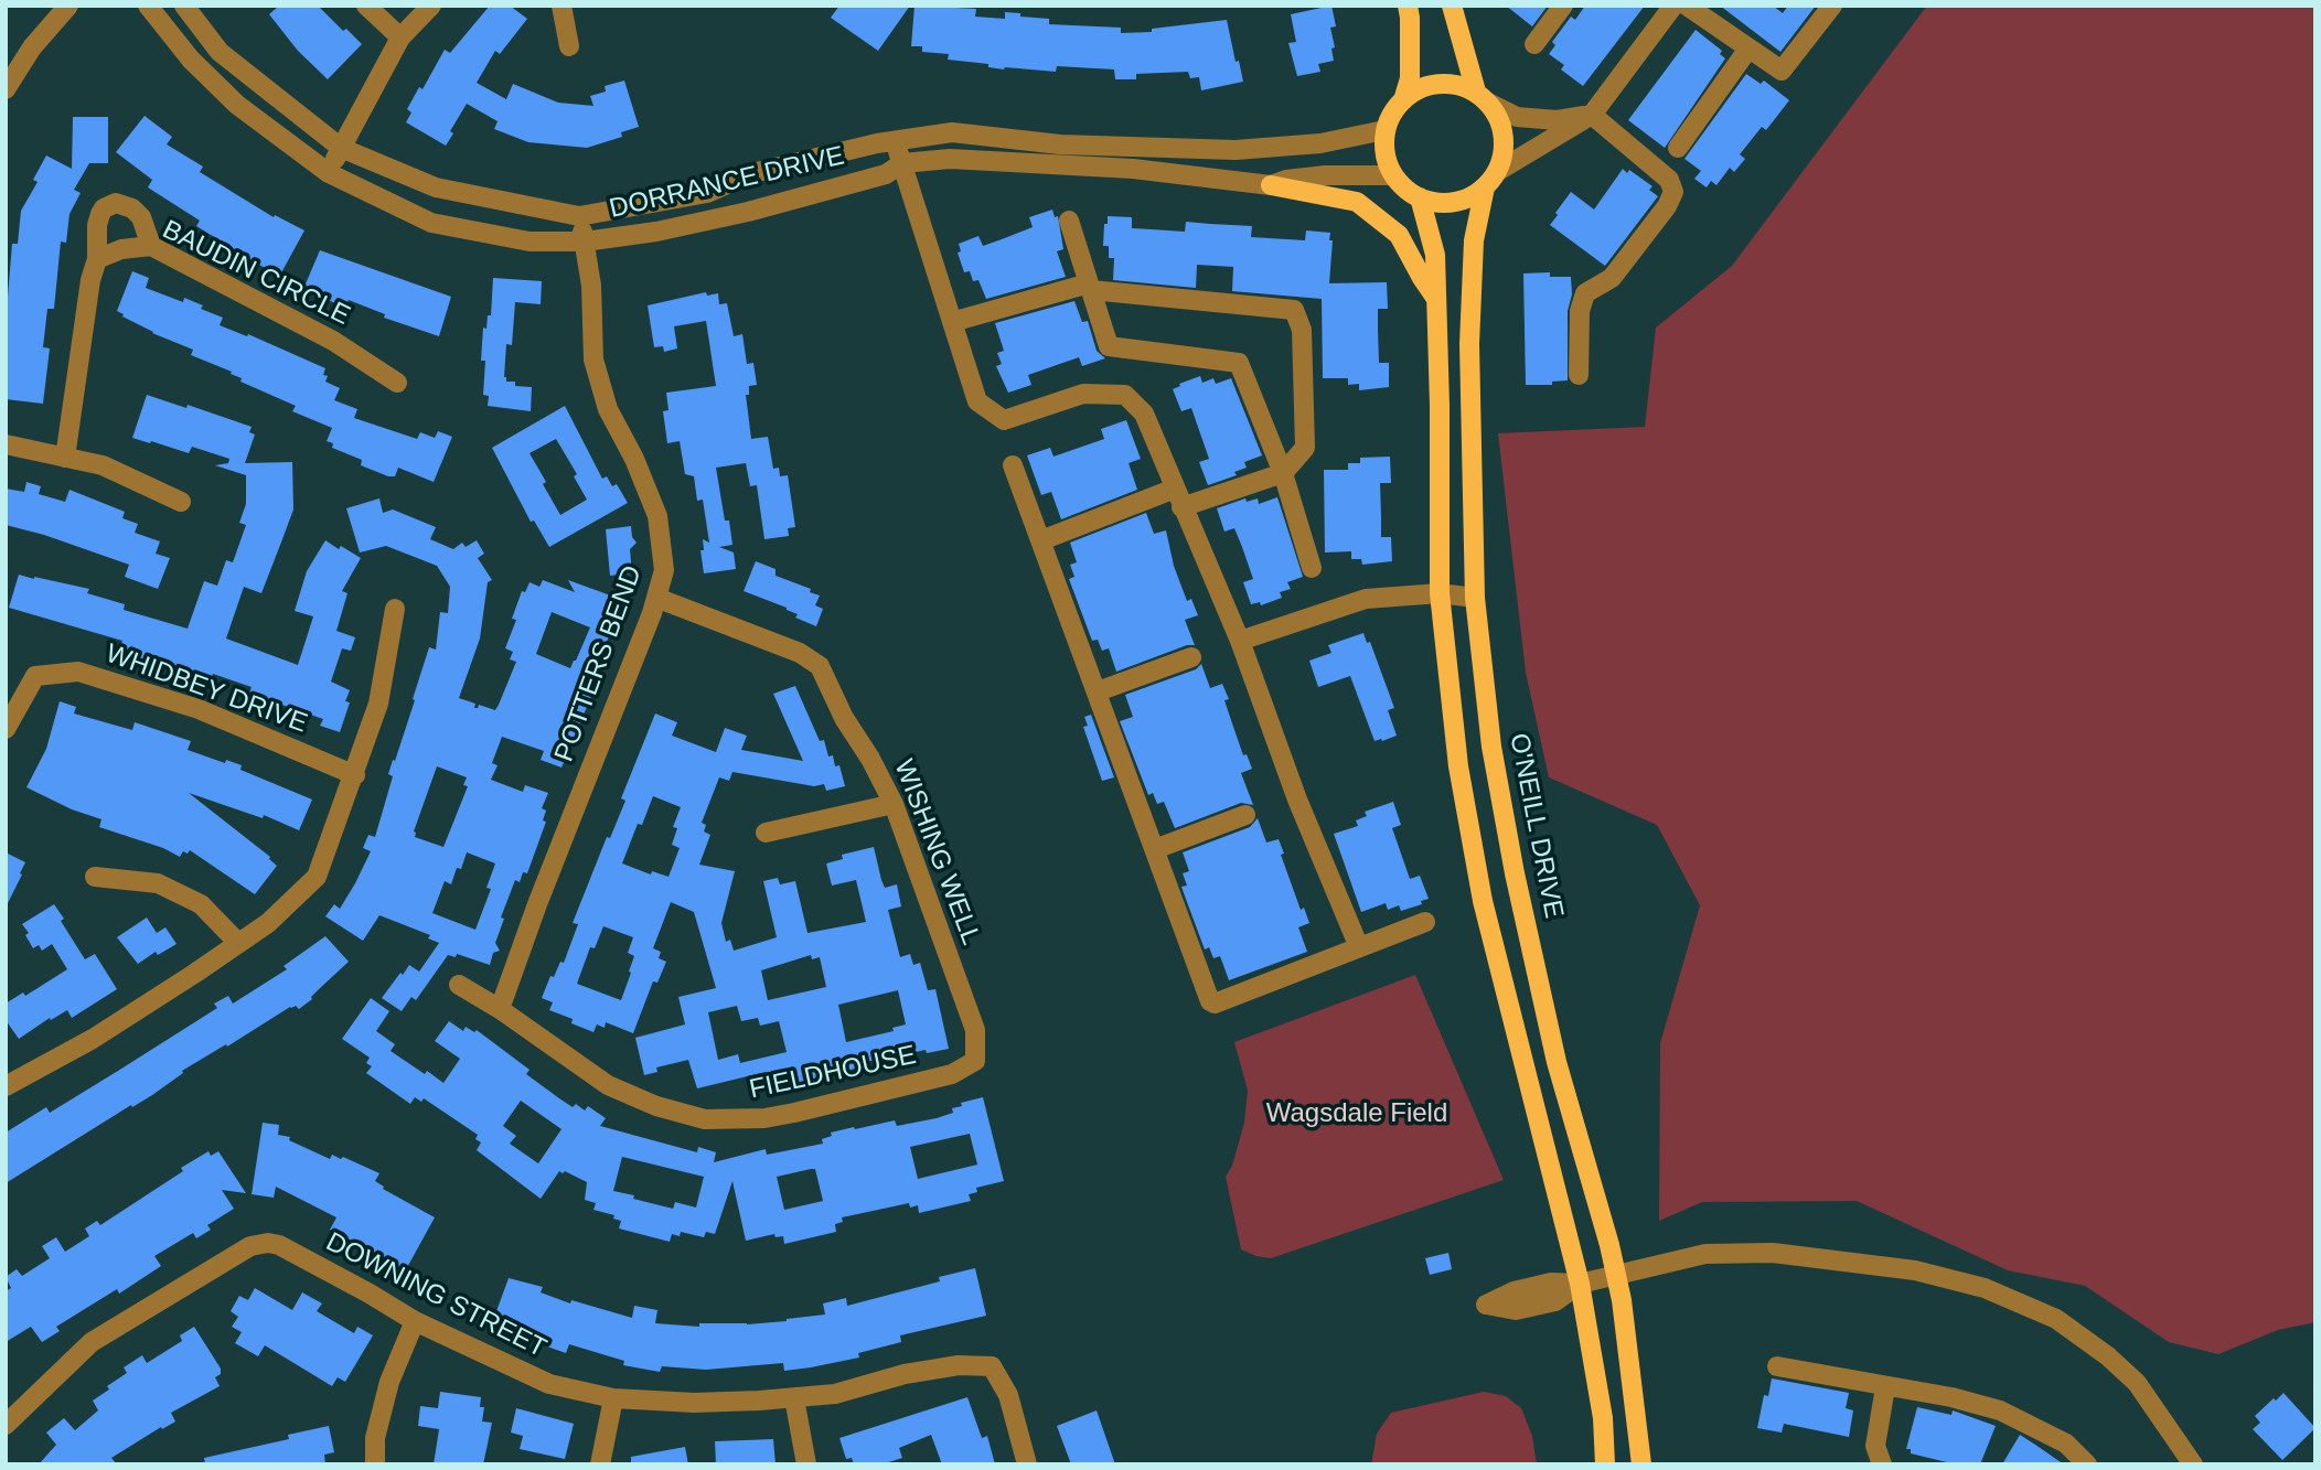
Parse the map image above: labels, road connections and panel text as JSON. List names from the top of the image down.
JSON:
{
  "streets": {
    "main road": ["O'NEILL DRIVE"],
    "street": [
      "DORRANCE DRIVE",
      "BAUDIN CIRCLE",
      "POTTERS BEND",
      "WHIDBEY DRIVE",
      "WISHING WELL",
      "FIELDHOUSE",
      "DOWNING STREET"
    ]
  },
  "crossings": [
    ["DORRANCE DRIVE", "POTTERS BEND"],
    ["DORRANCE DRIVE", "O'NEILL DRIVE"],
    ["POTTERS BEND", "WISHING WELL"],
    ["POTTERS BEND", "FIELDHOUSE"],
    ["WISHING WELL", "FIELDHOUSE"]
  ],
  "parks": ["Wagsdale Field"]
}
